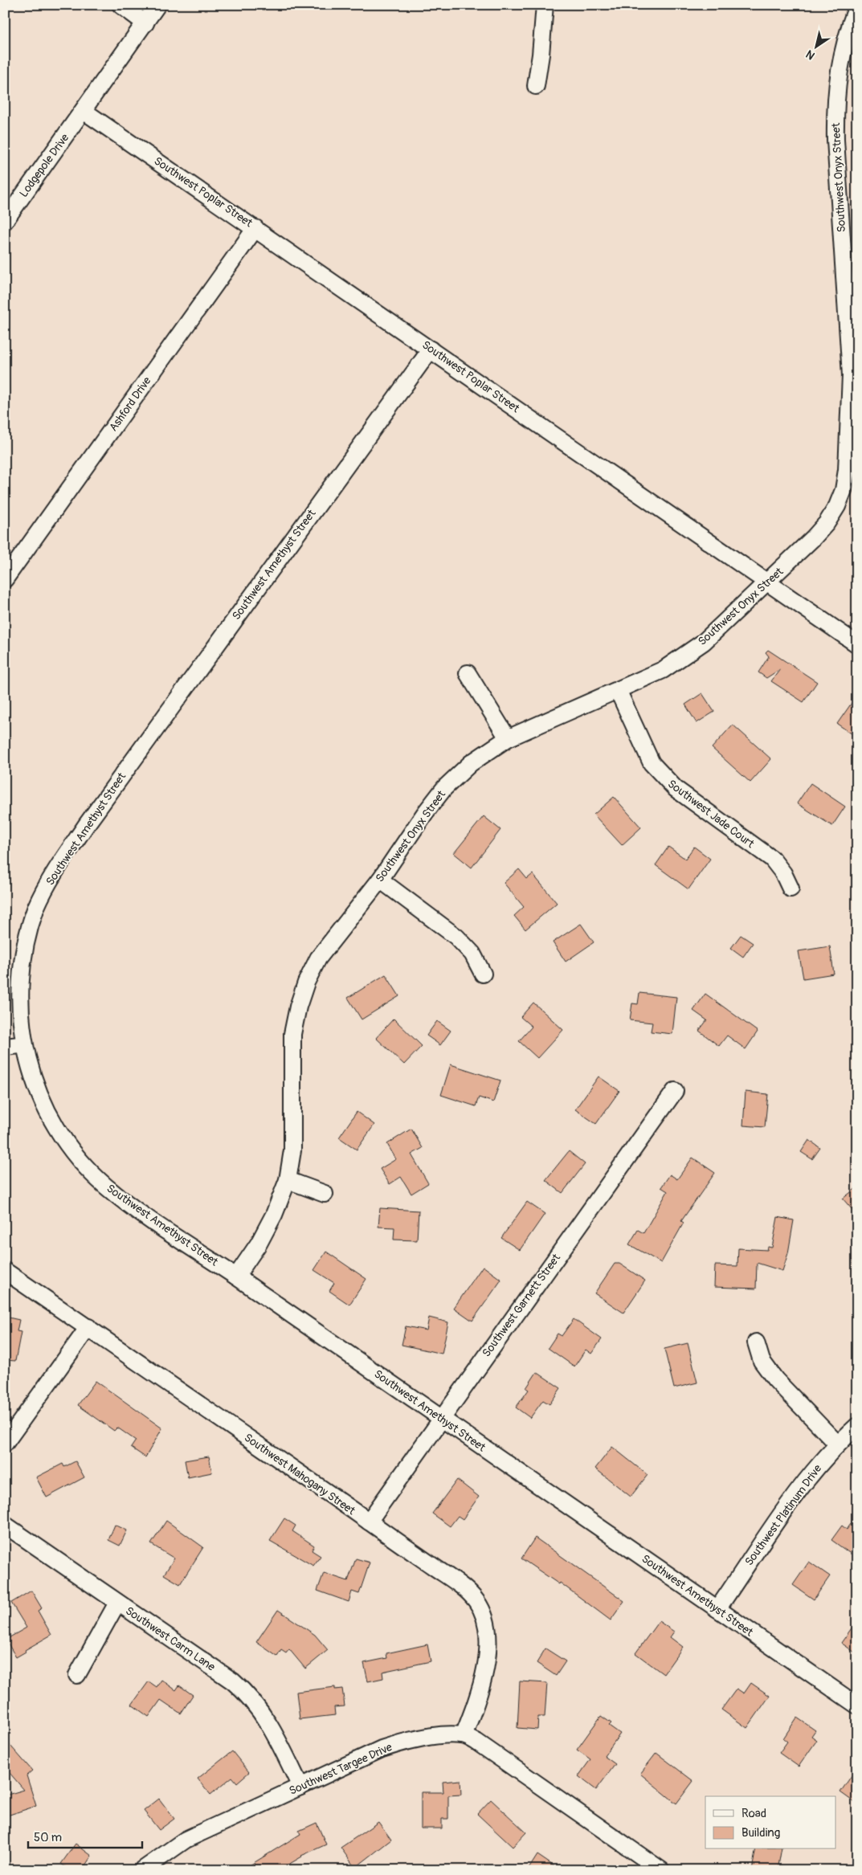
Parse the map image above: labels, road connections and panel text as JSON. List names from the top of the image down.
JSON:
{
  "streets": {
    "street": [
      "Lodgepole Drive",
      "Southwest Onyx Street",
      "Southwest Poplar Street",
      "Ashford Drive",
      "Southwest Amethyst Street",
      "Southwest Jade Court",
      "Southwest Garnett Street",
      "Southwest Mahogany Street",
      "Southwest Platinum Drive",
      "Southwest Carm Lane",
      "Southwest Targee Drive"
    ]
  },
  "crossings": [
    ["Lodgepole Drive", "Southwest Poplar Street"],
    ["Southwest Onyx Street", "Southwest Poplar Street"],
    ["Southwest Onyx Street", "Southwest Amethyst Street"],
    ["Southwest Onyx Street", "Southwest Jade Court"],
    ["Southwest Poplar Street", "Ashford Drive"],
    ["Southwest Poplar Street", "Southwest Amethyst Street"],
    ["Southwest Amethyst Street", "Southwest Garnett Street"],
    ["Southwest Amethyst Street", "Southwest Platinum Drive"],
    ["Southwest Garnett Street", "Southwest Mahogany Street"],
    ["Southwest Mahogany Street", "Southwest Targee Drive"],
    ["Southwest Carm Lane", "Southwest Targee Drive"]
  ],
  "legend": ["Road", "Building"],
  "scale_bar": "50 m",
  "north": "bottom left"
}
